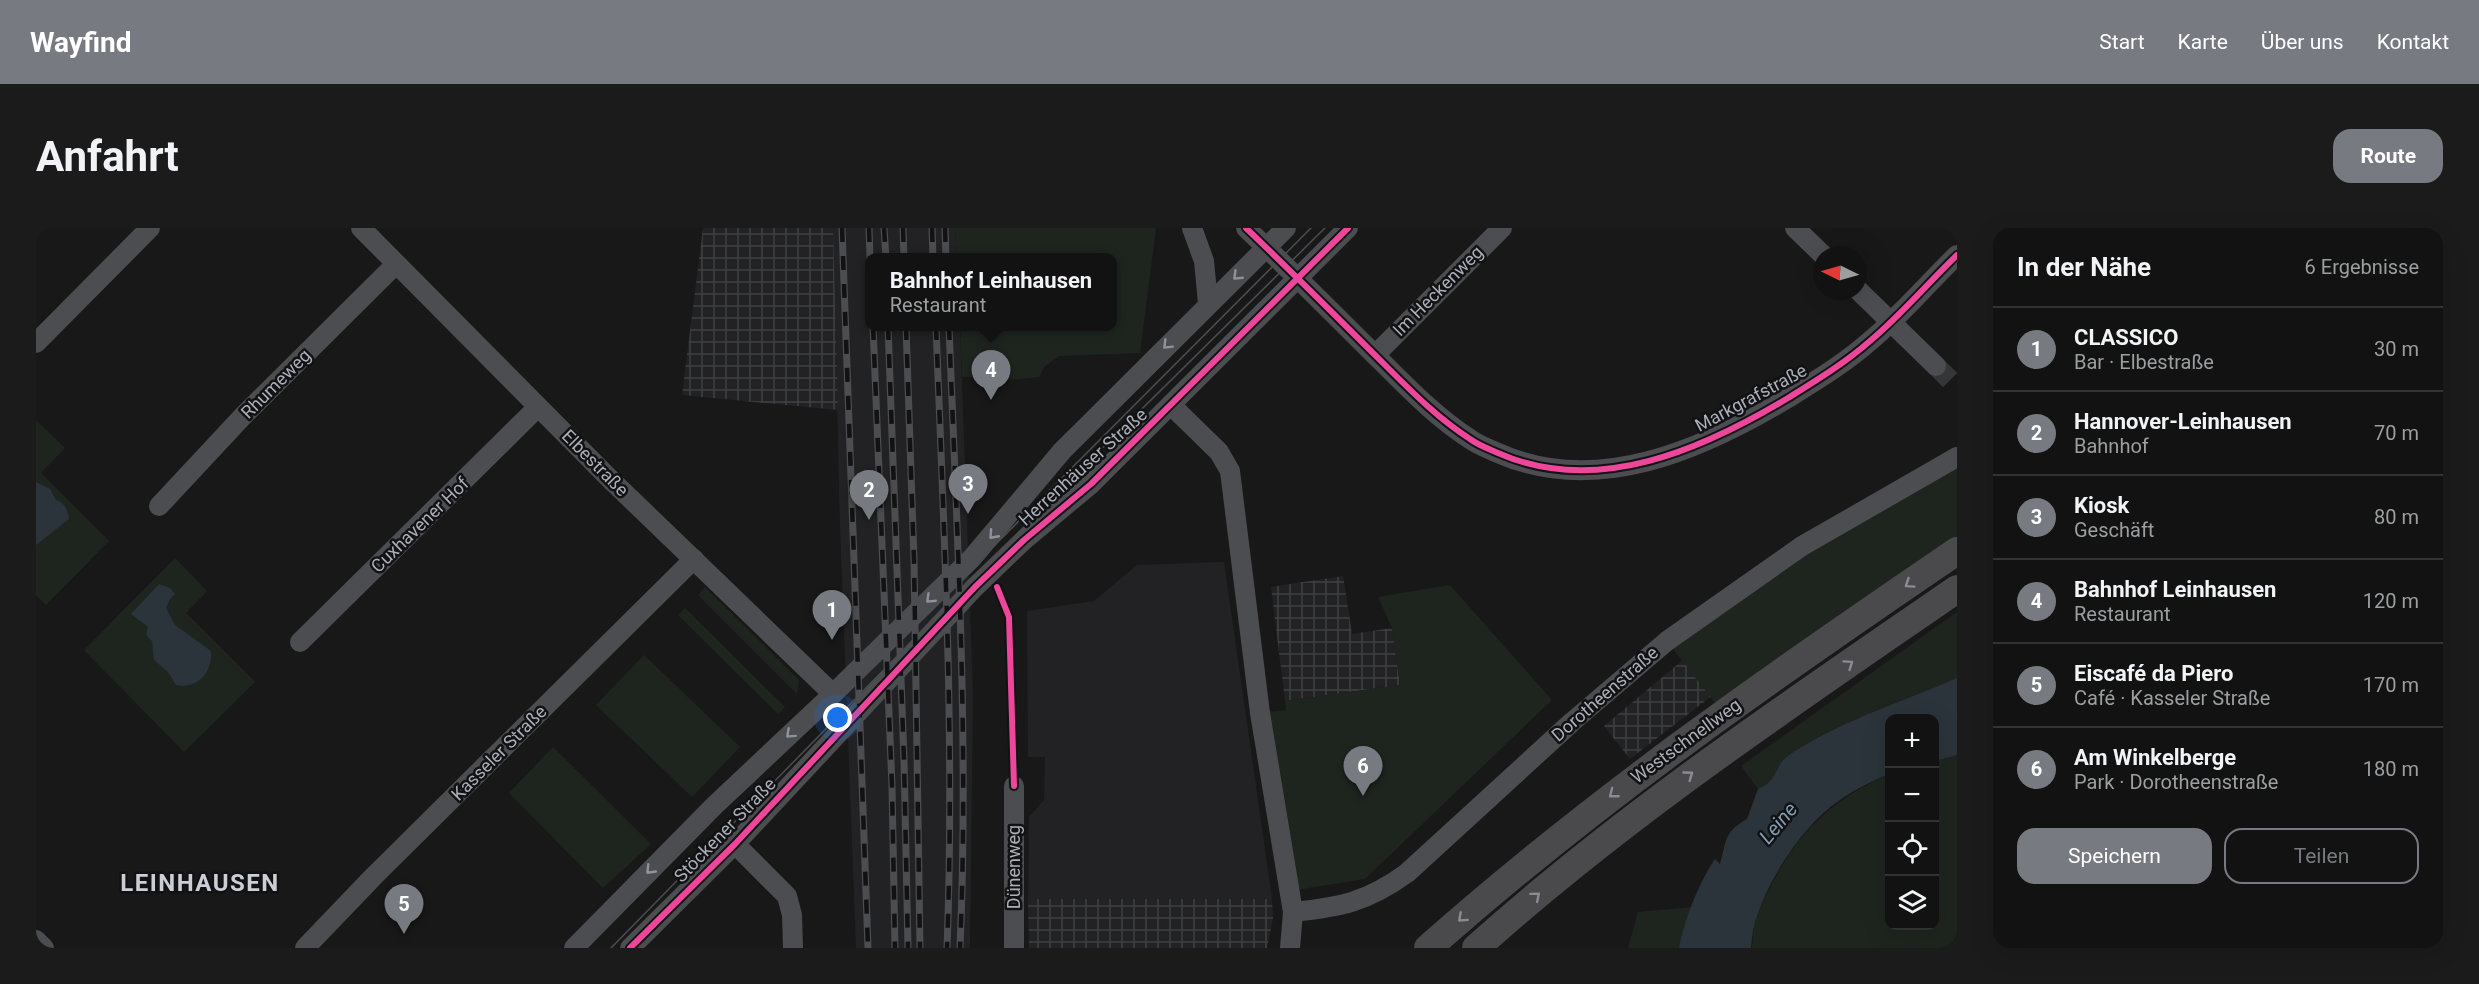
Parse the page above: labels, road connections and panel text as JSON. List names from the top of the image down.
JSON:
{
  "streets": {
    "highway": ["Westschnellweg"],
    "street": [
      "Im Heckenweg",
      "Rhumeweg",
      "Markgrafstraße",
      "Elbestraße",
      "Herrenhäuser Straße",
      "Cuxhavener Hof",
      "Dorotheenstraße",
      "Kasseler Straße",
      "Stöckener Straße",
      "Dünenweg"
    ]
  },
  "crossings": [
    ["Im Heckenweg", "Markgrafstraße"],
    ["Rhumeweg", "Elbestraße"],
    ["Markgrafstraße", "Herrenhäuser Straße"],
    ["Elbestraße", "Herrenhäuser Straße"],
    ["Elbestraße", "Cuxhavener Hof"],
    ["Elbestraße", "Kasseler Straße"],
    ["Elbestraße", "Stöckener Straße"],
    ["Herrenhäuser Straße", "Stöckener Straße"]
  ],
  "districts": ["LEINHAUSEN"],
  "water": ["Leine"],
  "north": "left",
  "page": {
    "header": "Wayfind",
    "nav": [
      "Start",
      "Karte",
      "Über uns",
      "Kontakt"
    ],
    "buttons": [
      "Route",
      ["Speichern", "Teilen"]
    ],
    "title": "Anfahrt",
    "heading": ["In der Nähe", "6 Ergebnisse"],
    "popup": ["Bahnhof Leinhausen", "Restaurant"],
    "list": [
      {
        "mark": "1",
        "name": "CLASSICO",
        "note": "Bar · Elbestraße",
        "value": "30 m"
      },
      {
        "mark": "2",
        "name": "Hannover-Leinhausen",
        "note": "Bahnhof",
        "value": "70 m"
      },
      {
        "mark": "3",
        "name": "Kiosk",
        "note": "Geschäft",
        "value": "80 m"
      },
      {
        "mark": "4",
        "name": "Bahnhof Leinhausen",
        "note": "Restaurant",
        "value": "120 m"
      },
      {
        "mark": "5",
        "name": "Eiscafé da Piero",
        "note": "Café · Kasseler Straße",
        "value": "170 m"
      },
      {
        "mark": "6",
        "name": "Am Winkelberge",
        "note": "Park · Dorotheenstraße",
        "value": "180 m"
      }
    ],
    "pins": [
      "4",
      "3",
      "2",
      "1",
      "6",
      "5"
    ],
    "map_buttons": ["+", "−"]
  }
}
